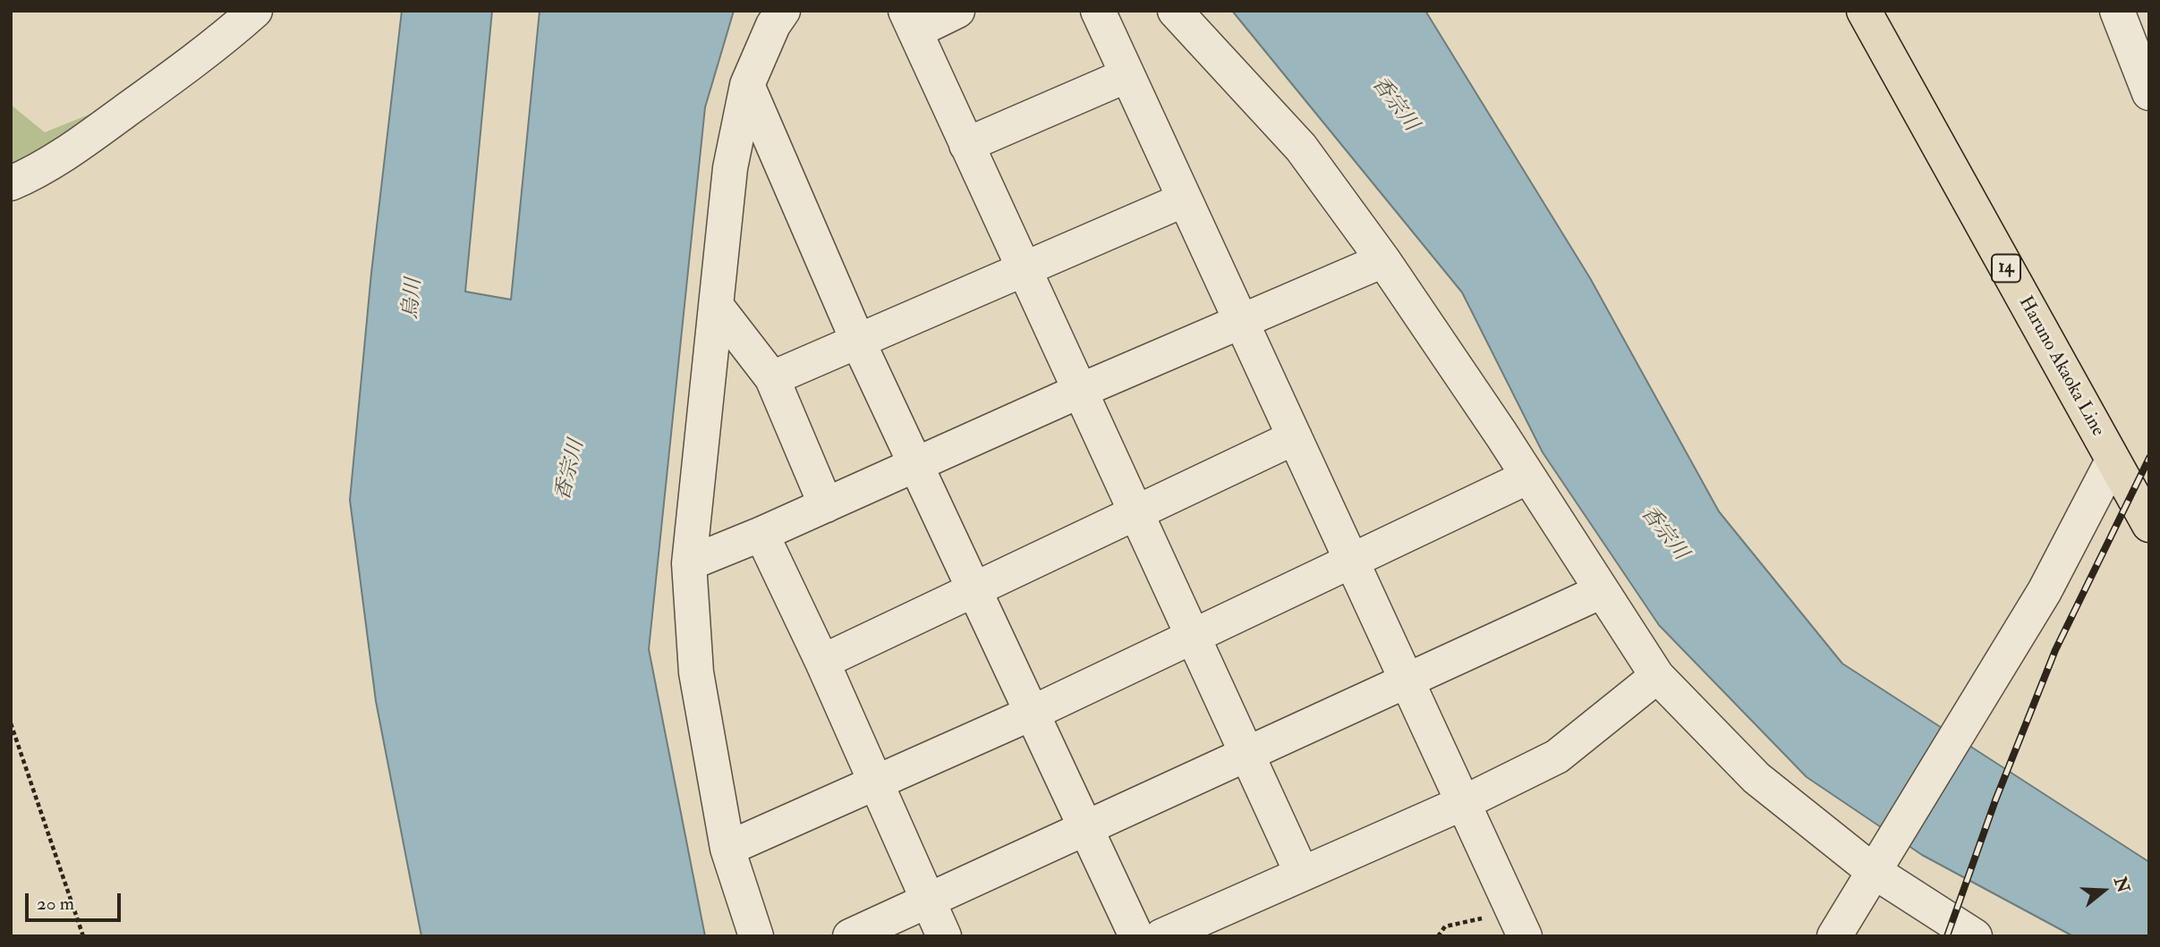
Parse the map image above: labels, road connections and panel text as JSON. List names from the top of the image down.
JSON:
{
  "streets": {
    "main road": ["14", "Haruno Akaoka Line"]
  },
  "water": ["香宗川", "烏川"],
  "scale_bar": "20 m",
  "north": "right"
}
